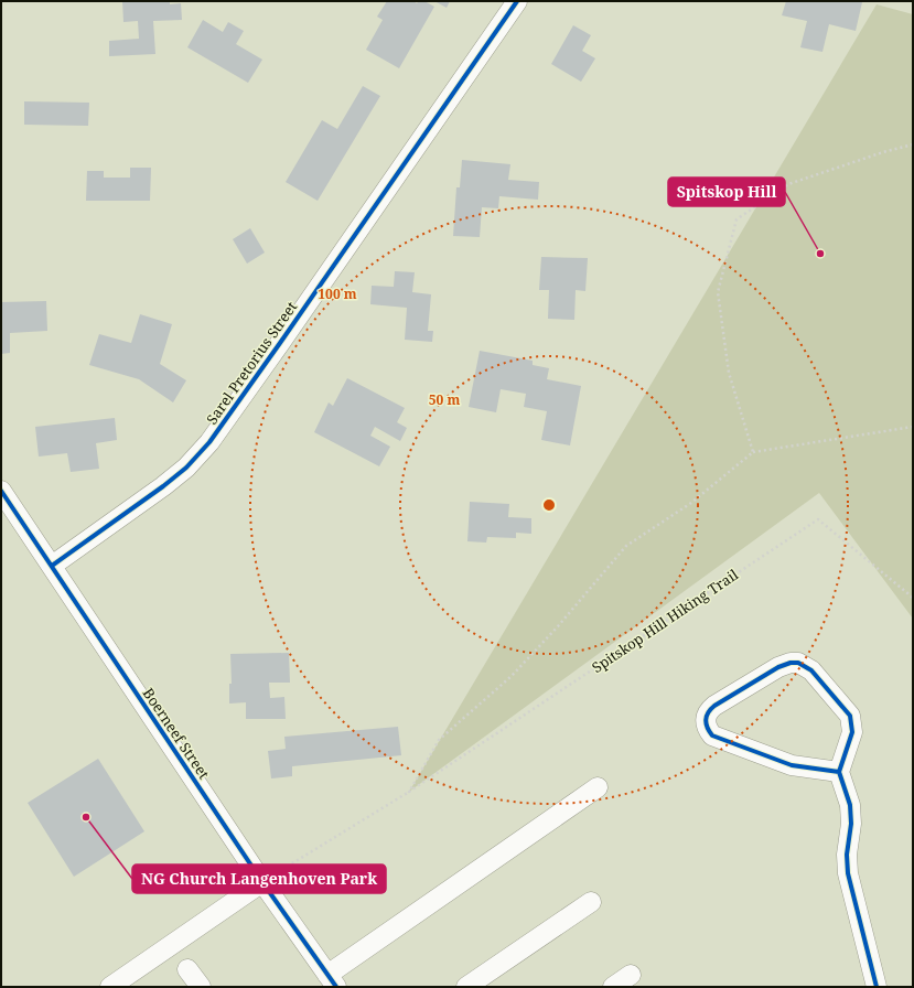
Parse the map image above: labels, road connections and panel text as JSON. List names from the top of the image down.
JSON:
{
  "streets": {
    "street": ["Sarel Pretorius Street", "Boerneef Street"],
    "path": ["Spitskop Hill Hiking Trail"]
  },
  "crossings": [
    ["Sarel Pretorius Street", "Boerneef Street"],
    ["Spitskop Hill Hiking Trail", "Boerneef Street"]
  ],
  "places": ["Spitskop Hill", "NG Church Langenhoven Park"],
  "rings": ["100 m", "50 m"]
}
